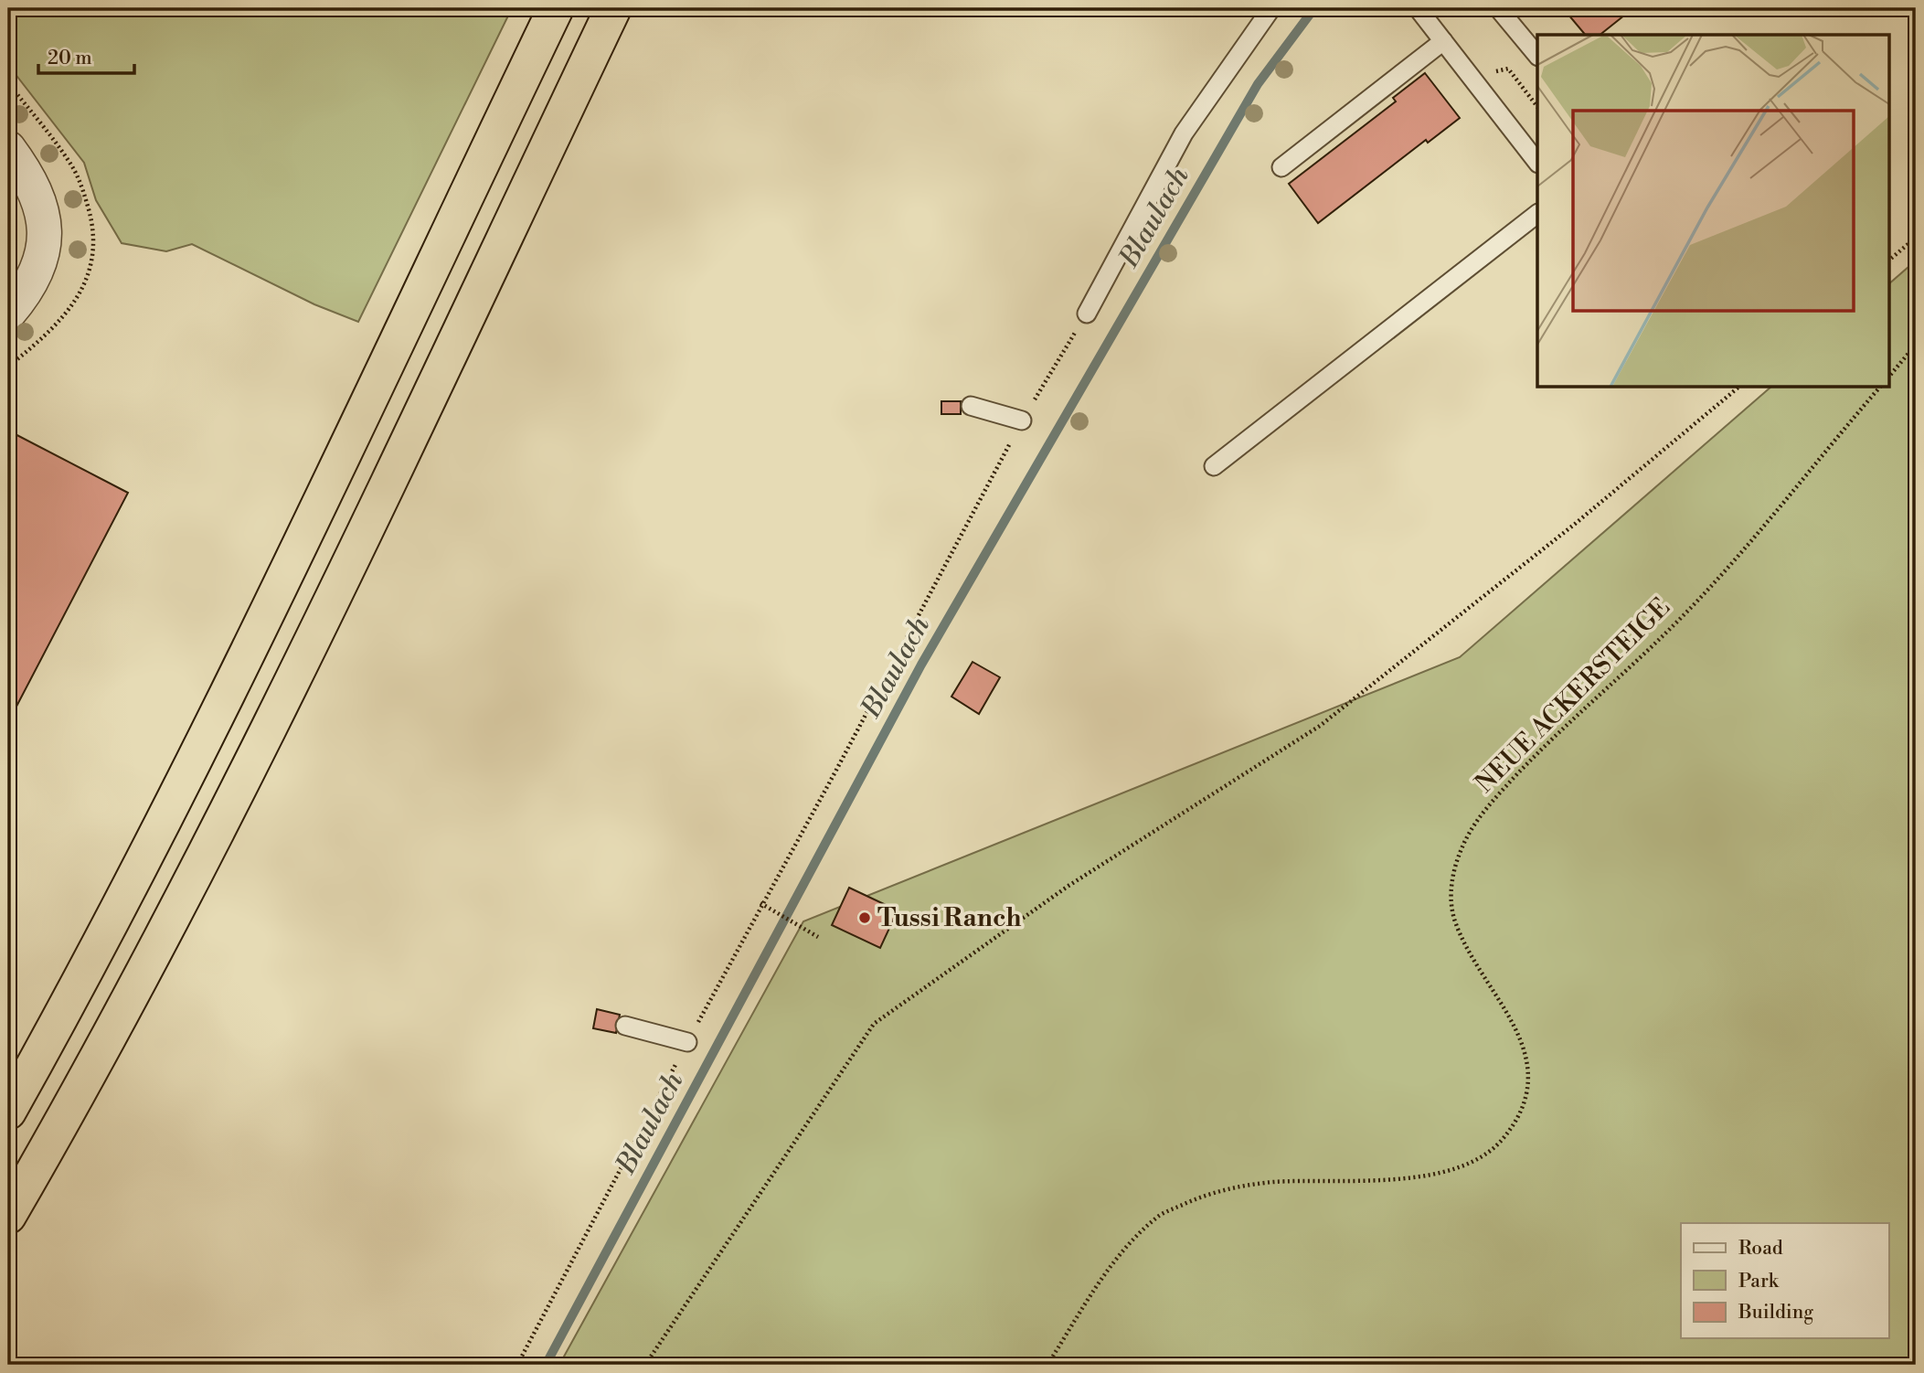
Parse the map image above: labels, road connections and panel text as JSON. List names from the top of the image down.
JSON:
{
  "streets": {
    "path": ["NEUE ACKERSTEIGE"]
  },
  "water": ["Blaulach"],
  "places": ["Tussi Ranch"],
  "legend": ["Road", "Park", "Building"],
  "scale_bar": "20 m"
}
